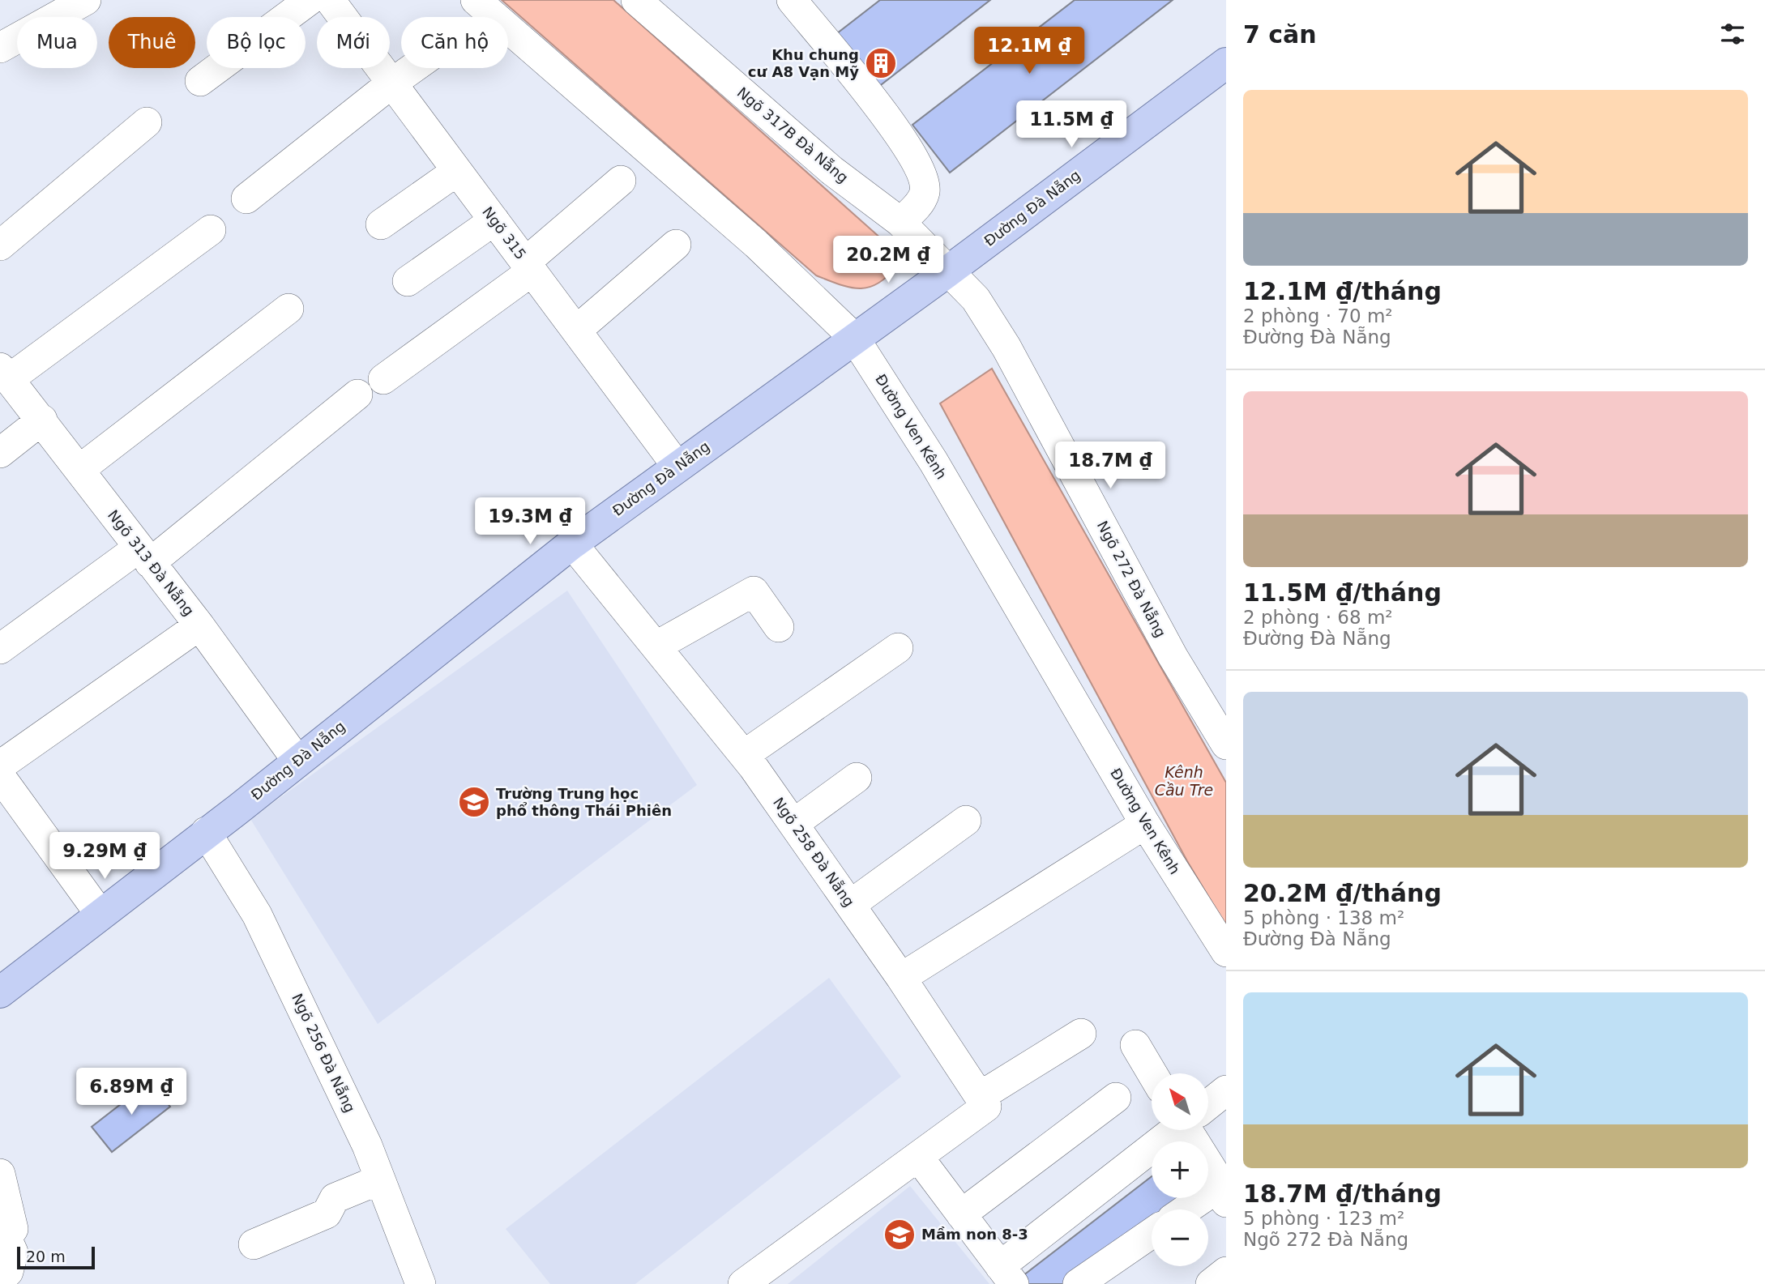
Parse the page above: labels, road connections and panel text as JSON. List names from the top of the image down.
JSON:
{
  "streets": {
    "main road": ["Đường Đà Nẵng"],
    "street": [
      "Ngõ 317B Đà Nẵng",
      "Ngõ 315",
      "Đường Ven Kênh",
      "Ngõ 313 Đà Nẵng",
      "Ngõ 272 Đà Nẵng",
      "Ngõ 258 Đà Nẵng",
      "Ngõ 256 Đà Nẵng"
    ]
  },
  "crossings": [
    ["Ngõ 317B Đà Nẵng", "Đường Đà Nẵng"],
    ["Ngõ 317B Đà Nẵng", "Ngõ 272 Đà Nẵng"],
    ["Đường Đà Nẵng", "Ngõ 315"],
    ["Đường Đà Nẵng", "Đường Ven Kênh"],
    ["Đường Đà Nẵng", "Ngõ 313 Đà Nẵng"],
    ["Đường Đà Nẵng", "Ngõ 272 Đà Nẵng"],
    ["Đường Đà Nẵng", "Ngõ 258 Đà Nẵng"],
    ["Đường Đà Nẵng", "Ngõ 256 Đà Nẵng"]
  ],
  "water": ["Kênh Cầu Tre"],
  "places": {
    "building": ["Khu chung cư A8 Vạn Mỹ"],
    "school or university": ["Trường Trung học phổ thông Thái Phiên", "Mầm non 8-3"]
  },
  "scale_bar": "20 m",
  "north": "top left",
  "page": {
    "heading": "7 căn",
    "chip": [
      "Mua",
      "Thuê",
      "Bộ lọc",
      "Mới",
      "Căn hộ"
    ],
    "price": [
      "12.1M ₫",
      "11.5M ₫",
      "20.2M ₫",
      "18.7M ₫",
      "19.3M ₫",
      "9.29M ₫",
      "6.89M ₫"
    ],
    "list": [
      {
        "name": "12.1M ₫/tháng",
        "note": "2 phòng · 70 m² · Đường Đà Nẵng"
      },
      {
        "name": "11.5M ₫/tháng",
        "note": "2 phòng · 68 m² · Đường Đà Nẵng"
      },
      {
        "name": "20.2M ₫/tháng",
        "note": "5 phòng · 138 m² · Đường Đà Nẵng"
      },
      {
        "name": "18.7M ₫/tháng",
        "note": "5 phòng · 123 m² · Ngõ 272 Đà Nẵng"
      }
    ],
    "map_buttons": ["+", "−"],
    "scale": "20 m"
  }
}
